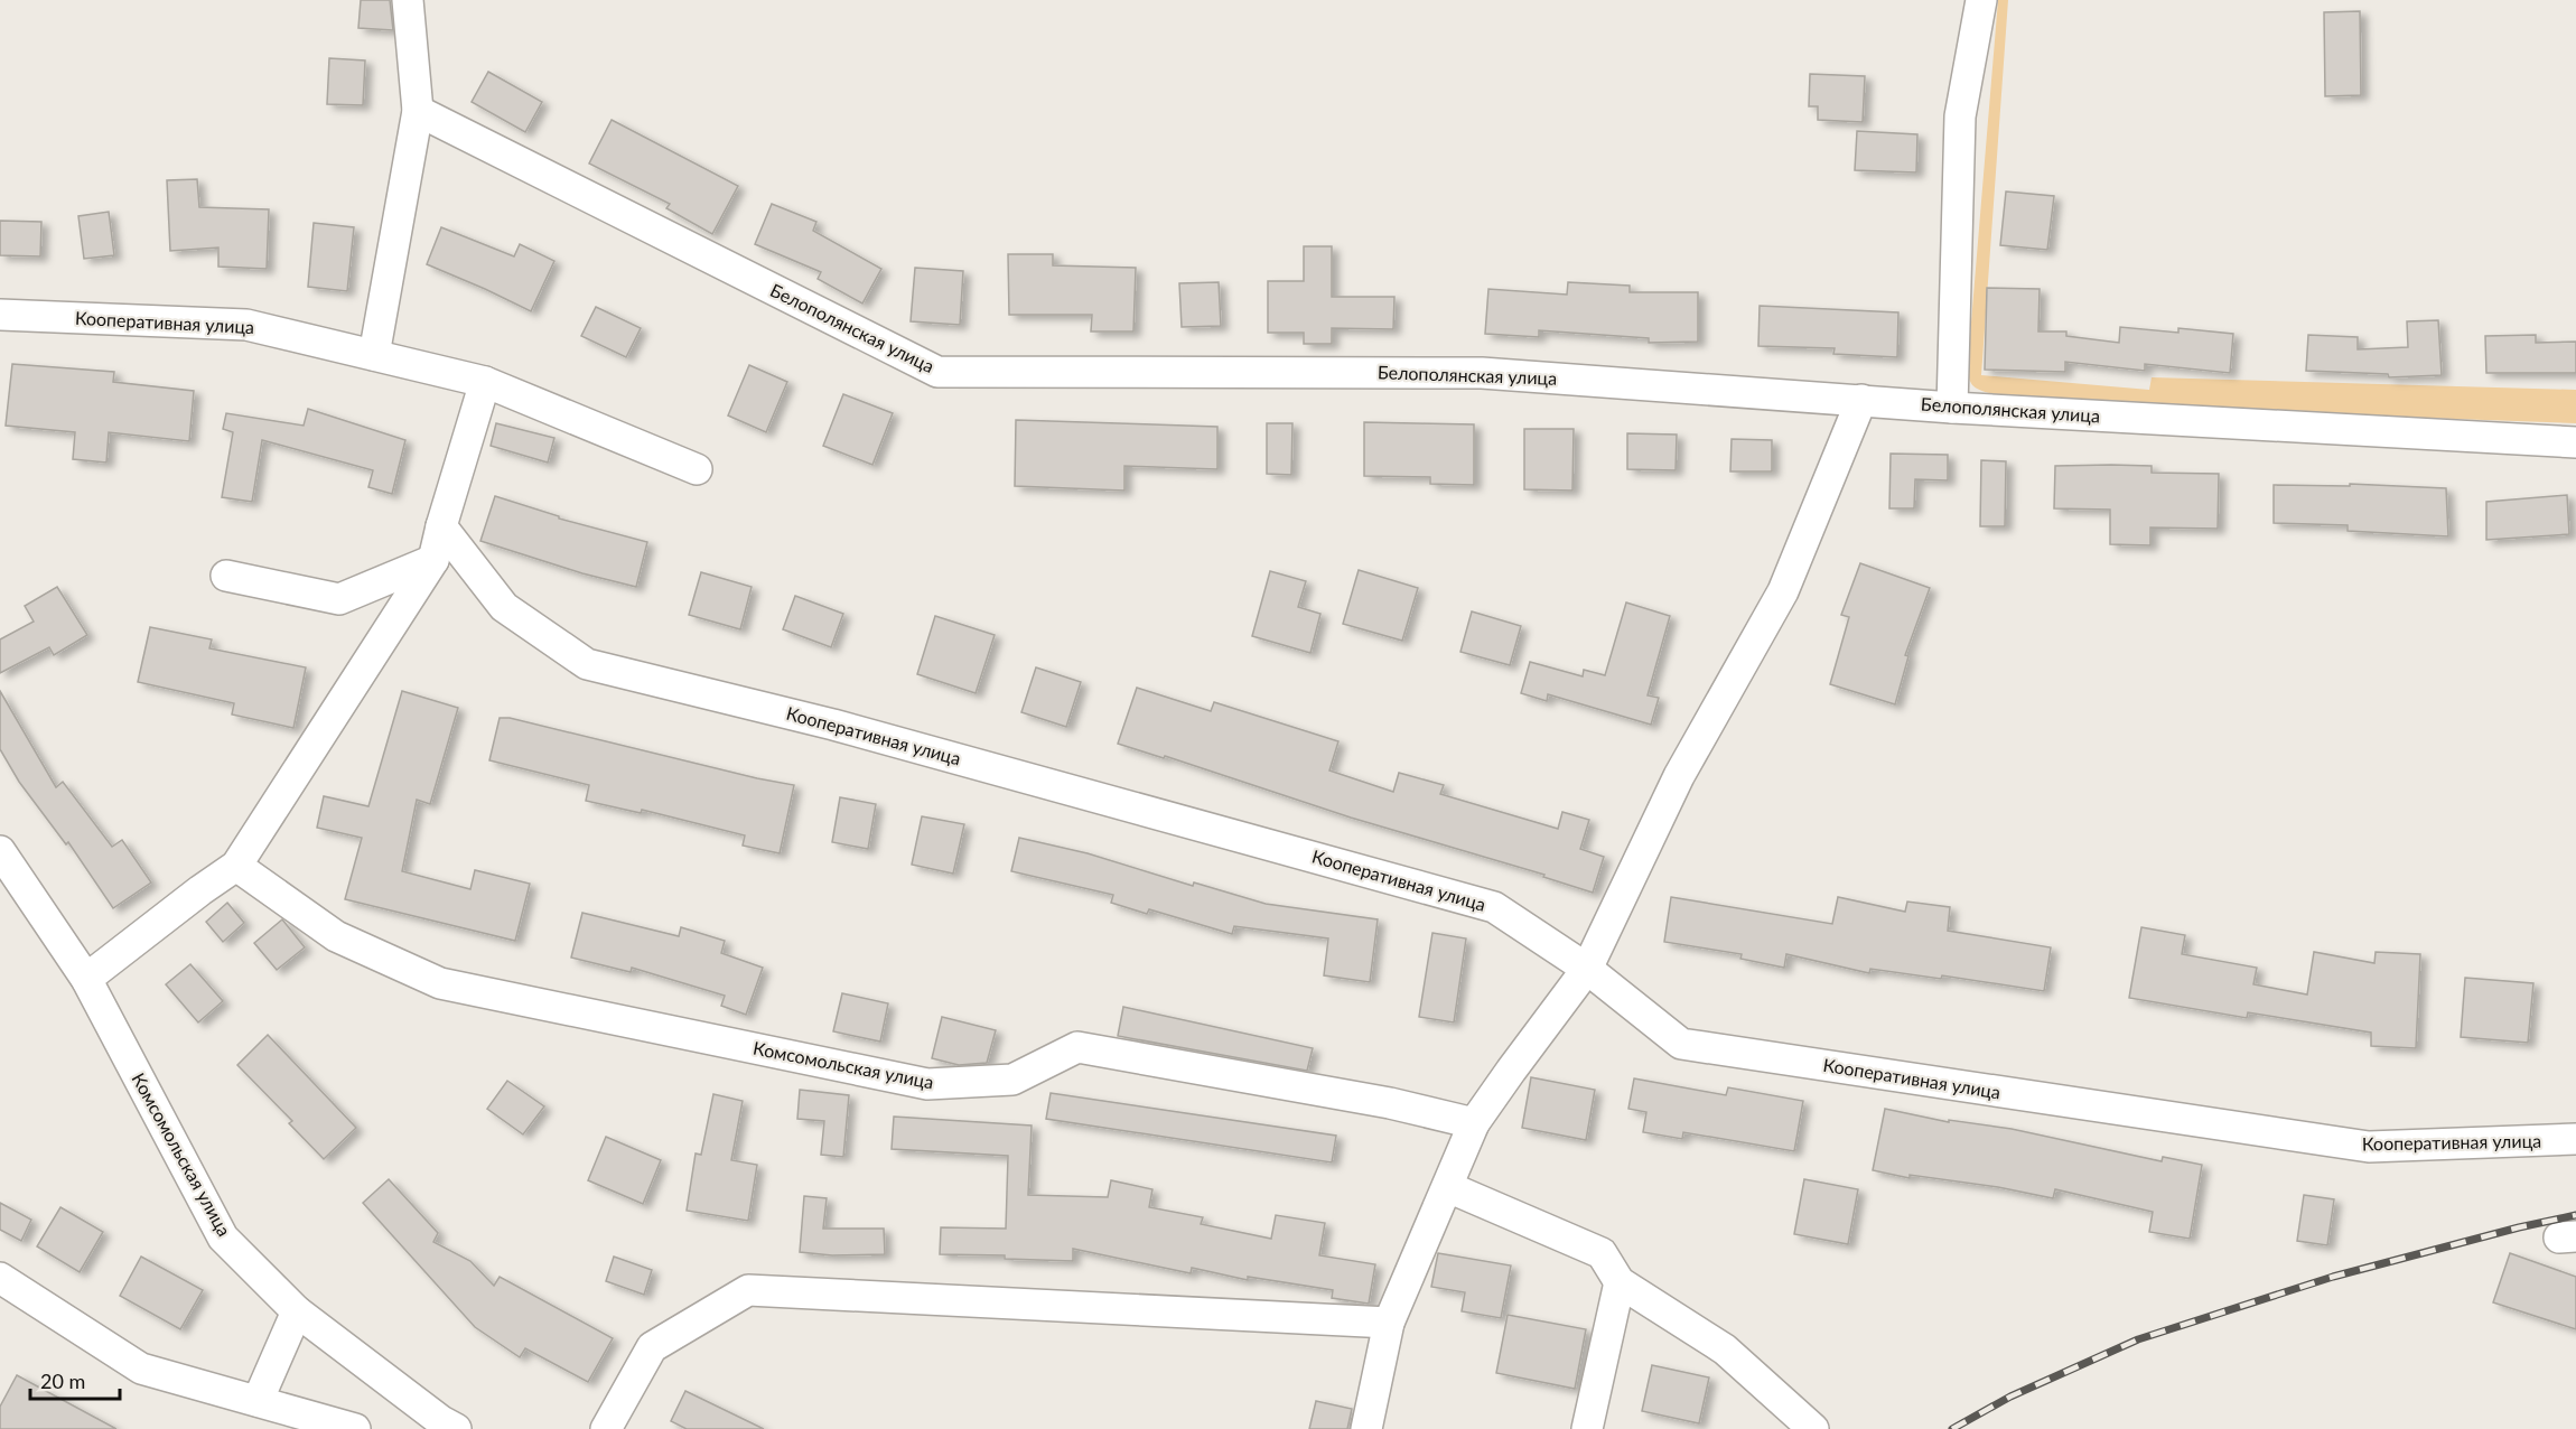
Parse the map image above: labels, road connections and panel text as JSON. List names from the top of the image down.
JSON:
{
  "streets": {
    "street": ["Кооперативная улица", "Белополянская улица", "Комсомольская улица"]
  },
  "scale_bar": "20 m"
}
